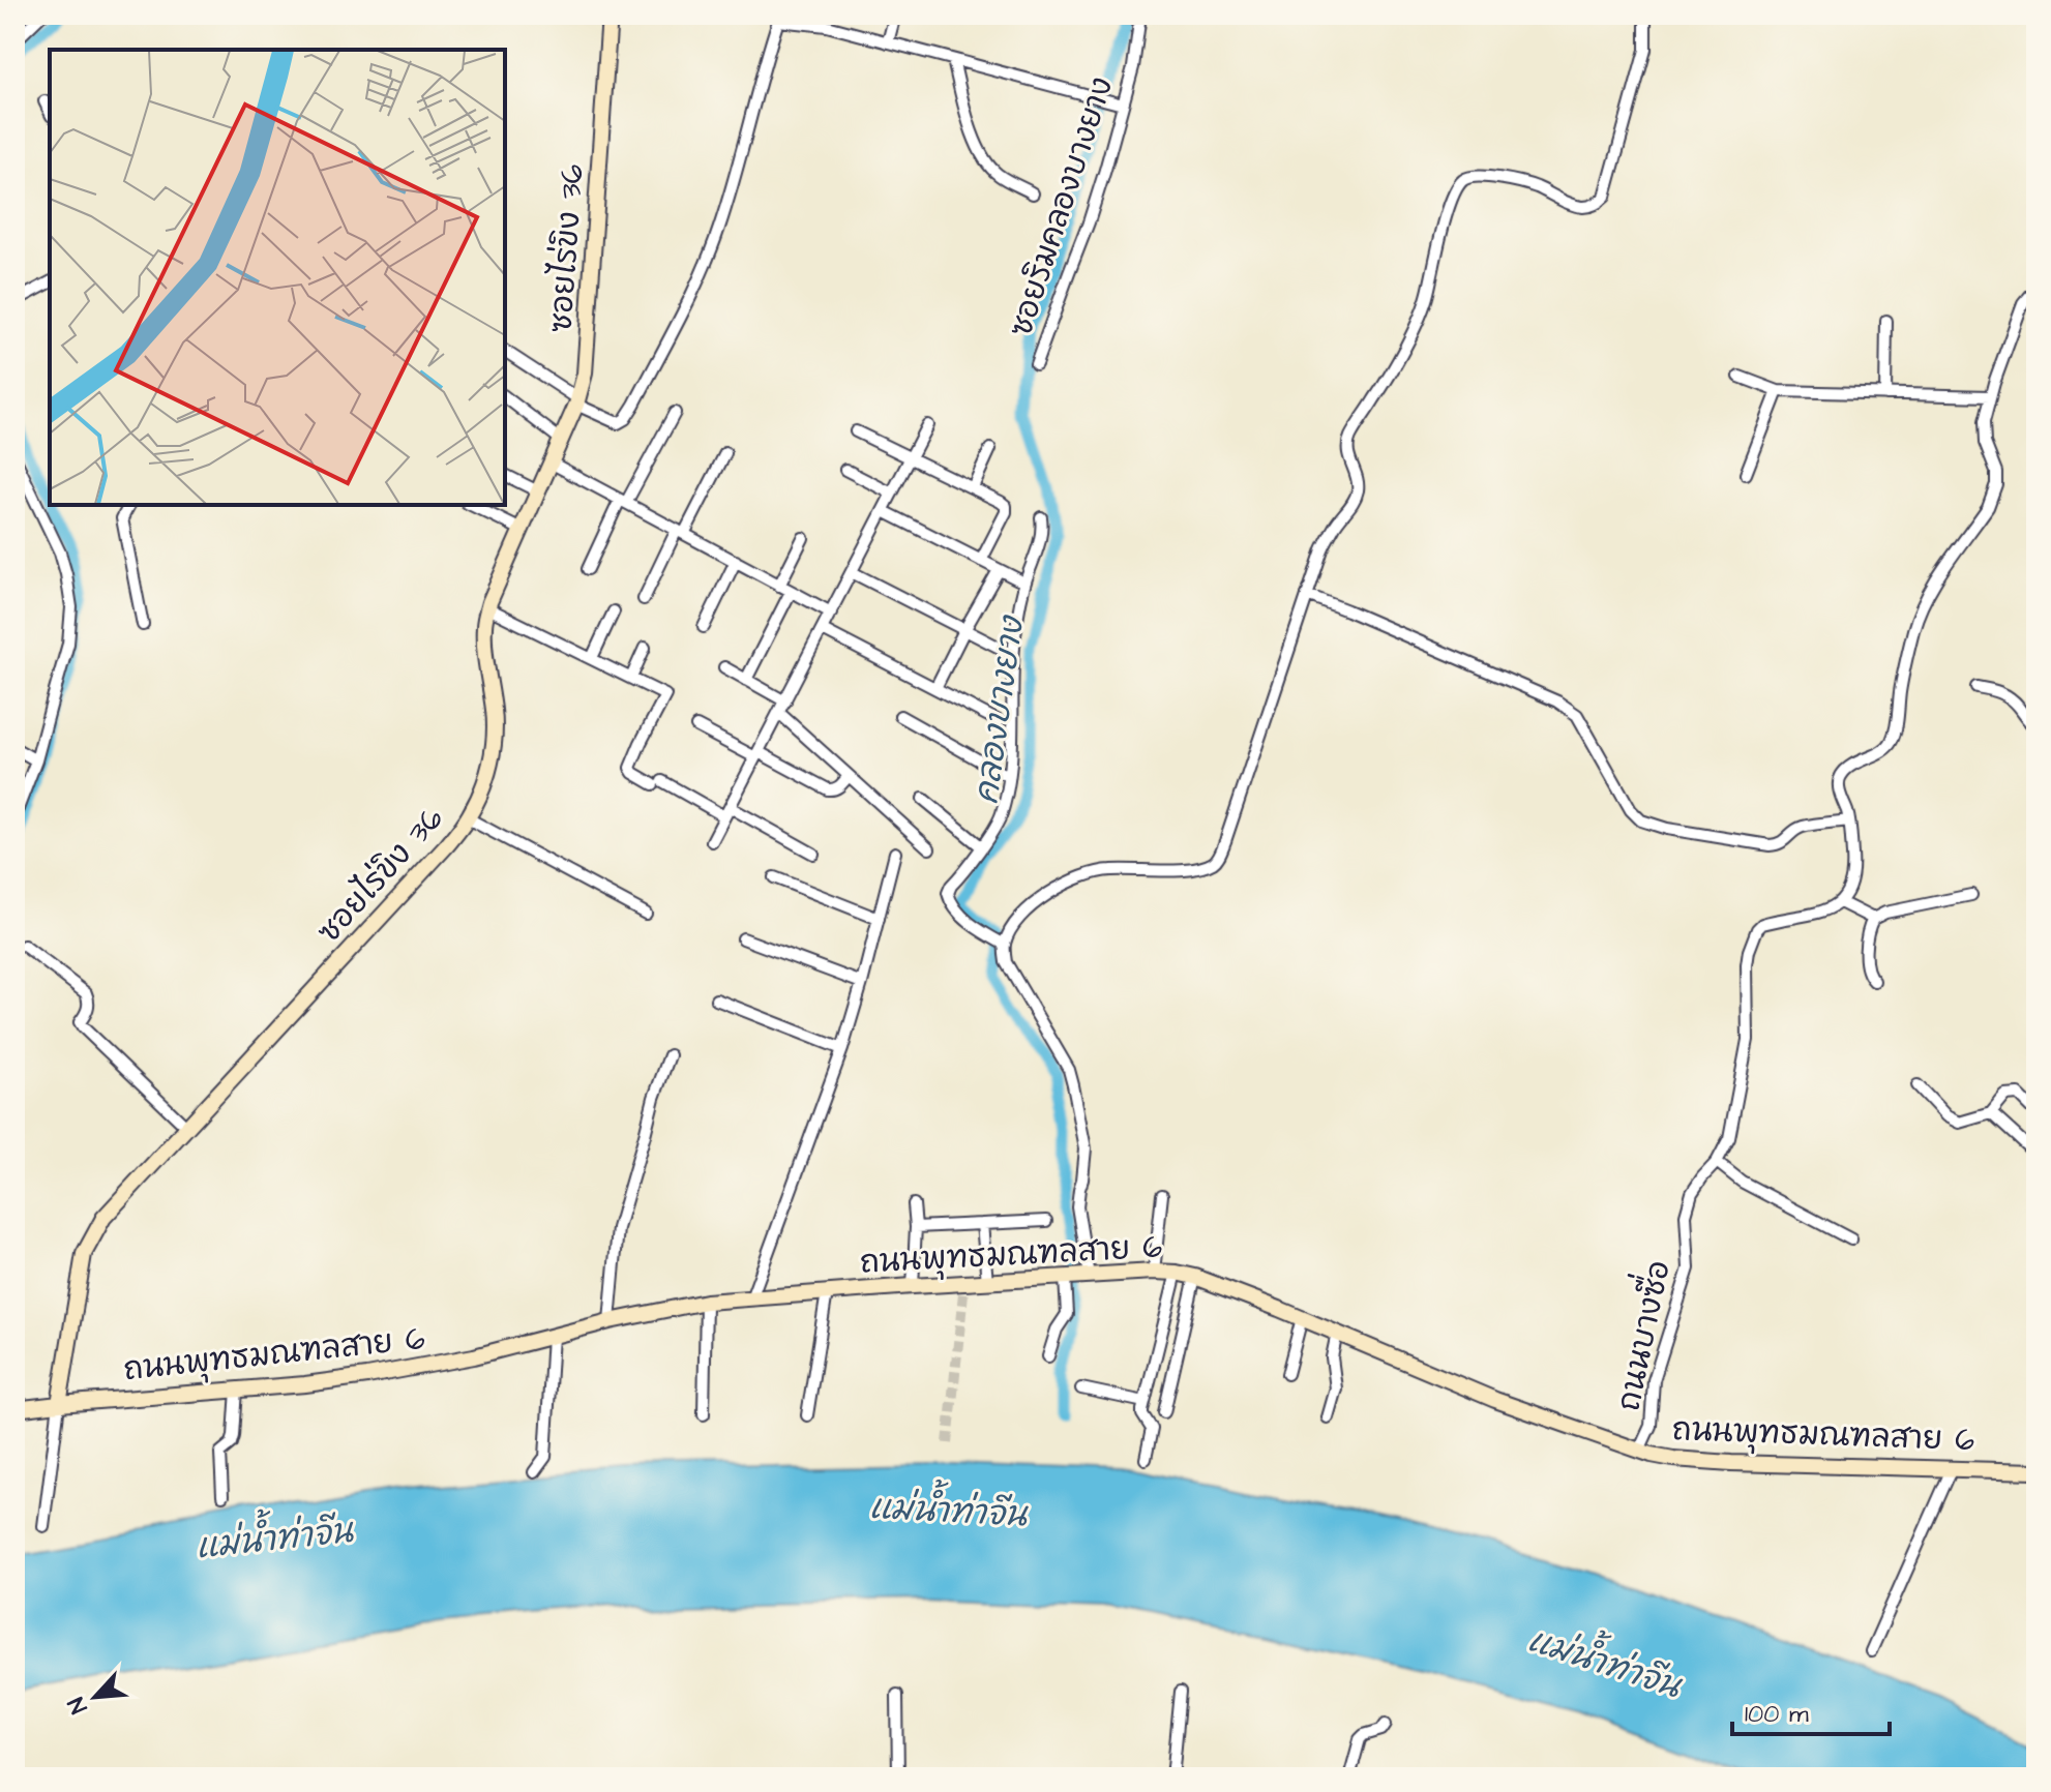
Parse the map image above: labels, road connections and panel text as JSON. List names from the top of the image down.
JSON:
{
  "streets": {
    "main road": ["ซอยไร่ขิง 36", "ถนนพุทธมณฑลสาย 6"],
    "street": ["ซอยริมคลองบางยาง", "ถนนบางซื่อ"]
  },
  "crossings": [
    ["ซอยไร่ขิง 36", "ถนนพุทธมณฑลสาย 6"],
    ["ถนนพุทธมณฑลสาย 6", "ถนนบางซื่อ"]
  ],
  "water": ["คลองบางยาง", "แม่น้ำท่าจีน"],
  "scale_bar": "100 m",
  "north": "bottom left"
}
